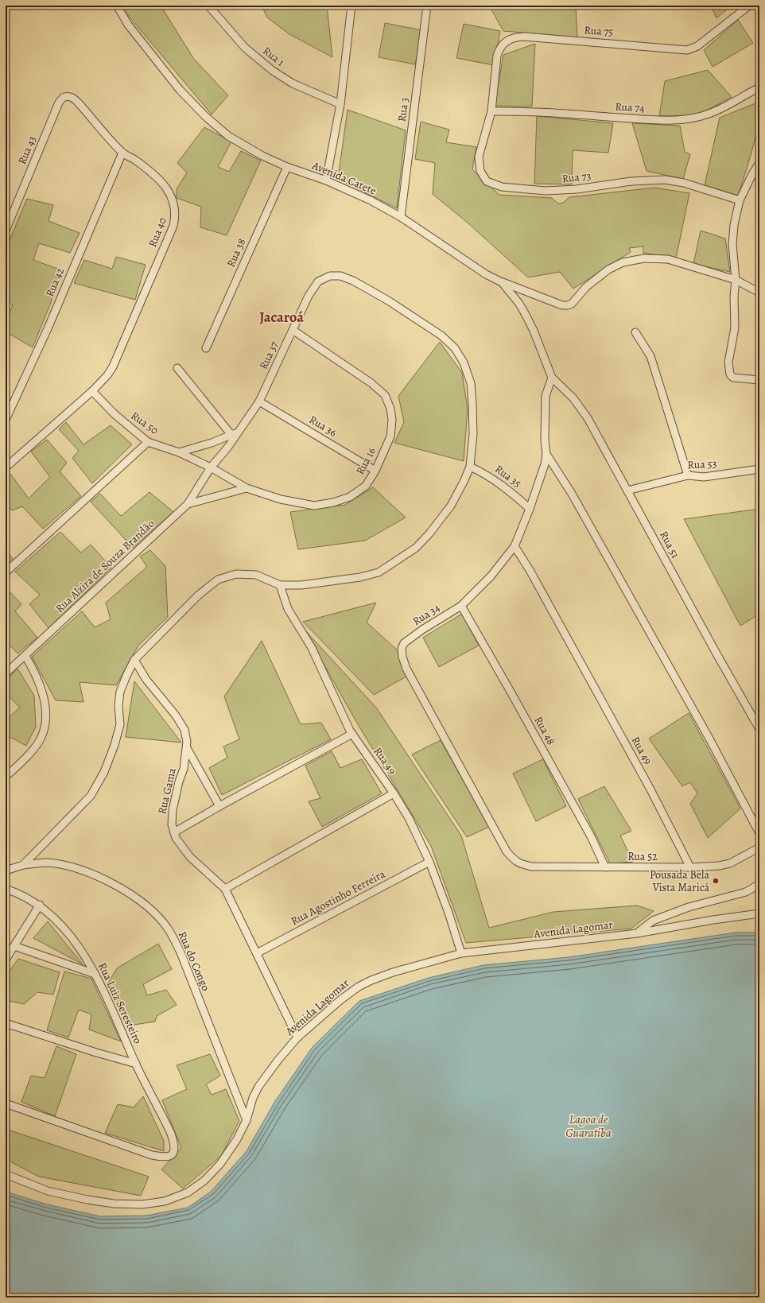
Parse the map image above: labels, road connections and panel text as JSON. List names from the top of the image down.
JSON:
{
  "streets": {
    "street": [
      "Rua 75",
      "Rua 1",
      "Rua 74",
      "Rua 3",
      "Rua 43",
      "Rua 73",
      "Avenida Catete",
      "Rua 40",
      "Rua 38",
      "Rua 42",
      "Rua 37",
      "Rua 50",
      "Rua 36",
      "Rua 16",
      "Rua 53",
      "Rua 35",
      "Rua 51",
      "Rua Alzira de Souza Brandão",
      "Rua 34",
      "Rua 48",
      "Rua 49",
      "Rua Gama",
      "Rua 52",
      "Rua Agostinho Ferreira",
      "Avenida Lagomar",
      "Rua do Congo",
      "Rua Luiz Seresteiro"
    ]
  },
  "crossings": [
    ["Rua 75", "Rua 74"],
    ["Rua 75", "Rua 73"],
    ["Rua 74", "Rua 73"],
    ["Rua 3", "Avenida Catete"],
    ["Rua 43", "Rua 40"],
    ["Avenida Catete", "Rua 38"],
    ["Avenida Catete", "Rua 51"],
    ["Avenida Catete", "Rua 34"],
    ["Rua 40", "Rua 42"],
    ["Rua 40", "Rua 50"],
    ["Rua 37", "Rua 50"],
    ["Rua 37", "Rua 36"],
    ["Rua 37", "Rua 16"],
    ["Rua 37", "Rua 35"],
    ["Rua 37", "Rua Alzira de Souza Brandão"],
    ["Rua 50", "Rua 16"],
    ["Rua 50", "Rua Alzira de Souza Brandão"],
    ["Rua 36", "Rua 16"],
    ["Rua 16", "Rua Alzira de Souza Brandão"],
    ["Rua 53", "Rua 51"],
    ["Rua 35", "Rua 34"],
    ["Rua 51", "Rua 34"],
    ["Rua 34", "Rua 48"],
    ["Rua 34", "Rua 49"],
    ["Rua 34", "Rua 52"],
    ["Rua 48", "Rua 52"],
    ["Rua 49", "Rua 52"],
    ["Rua 49", "Rua Agostinho Ferreira"],
    ["Rua 49", "Avenida Lagomar"],
    ["Rua Gama", "Rua Agostinho Ferreira"],
    ["Rua Gama", "Avenida Lagomar"],
    ["Avenida Lagomar", "Rua do Congo"]
  ],
  "districts": ["Jacaroá"],
  "water": ["Lagoa de Guaratiba"],
  "places": ["Pousada Bela Vista Maricá"]
}
